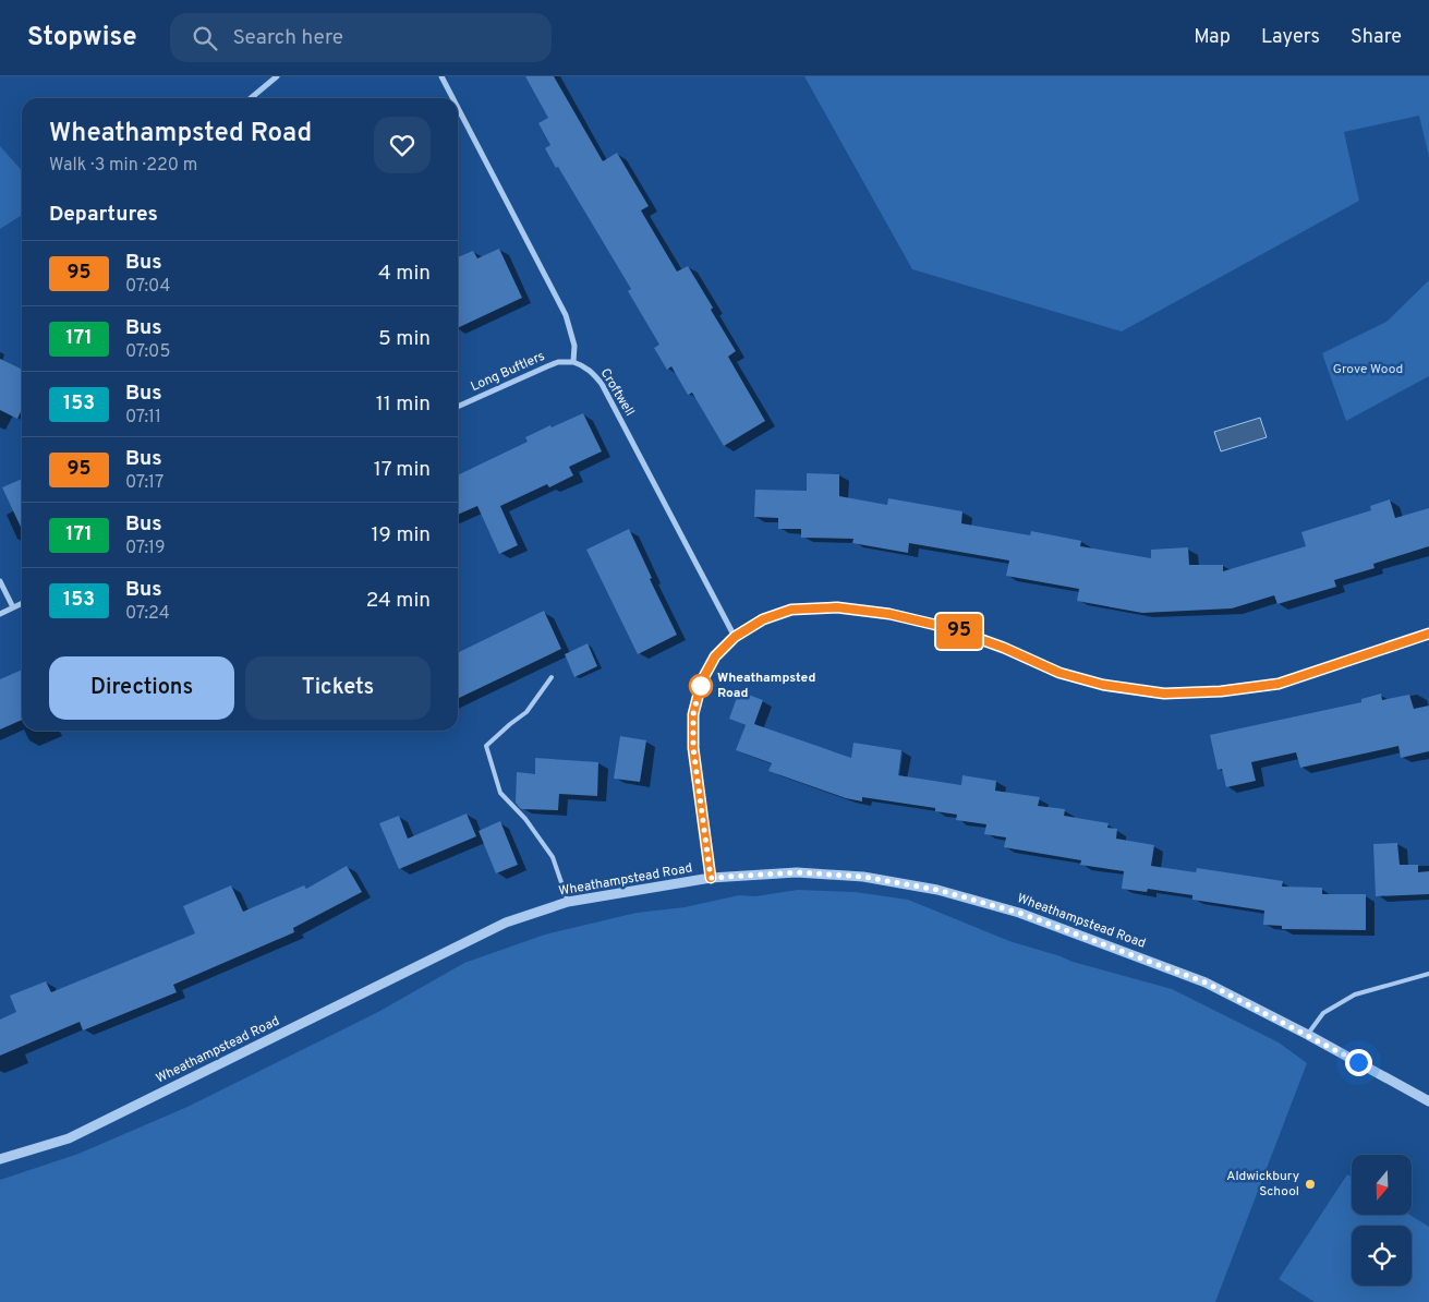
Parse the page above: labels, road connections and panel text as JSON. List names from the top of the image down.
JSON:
{
  "streets": {
    "street": ["Long Buftlers", "Croftwell", "Wheathampstead Road"]
  },
  "crossings": [
    ["Long Buftlers", "Croftwell"]
  ],
  "parks": ["Grove Wood"],
  "places": ["Wheathampsted Road", "Aldwickbury School"],
  "lines": ["bus line 95"],
  "north": "bottom",
  "page": {
    "header": "Stopwise",
    "search": "Search here",
    "nav": ["Map", "Layers", "Share"],
    "on_map": "95",
    "heading": [
      ["Wheathampsted Road", "Walk · 3 min · 220 m"],
      "Departures"
    ],
    "list": [
      {
        "mark": "95",
        "name": "Bus",
        "note": "07:04",
        "value": "4 min"
      },
      {
        "mark": "171",
        "name": "Bus",
        "note": "07:05",
        "value": "5 min"
      },
      {
        "mark": "153",
        "name": "Bus",
        "note": "07:11",
        "value": "11 min"
      },
      {
        "mark": "95",
        "name": "Bus",
        "note": "07:17",
        "value": "17 min"
      },
      {
        "mark": "171",
        "name": "Bus",
        "note": "07:19",
        "value": "19 min"
      },
      {
        "mark": "153",
        "name": "Bus",
        "note": "07:24",
        "value": "24 min"
      }
    ],
    "buttons": ["Directions", "Tickets"]
  }
}
